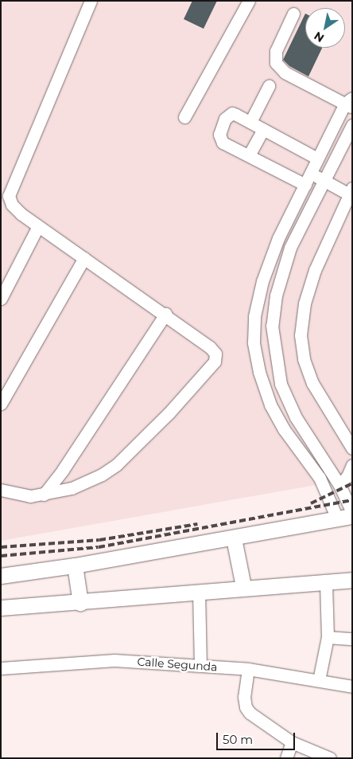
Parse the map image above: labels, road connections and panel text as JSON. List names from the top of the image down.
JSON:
{
  "streets": {
    "street": ["Calle Segunda"]
  },
  "scale_bar": "50 m",
  "north": "bottom left"
}
